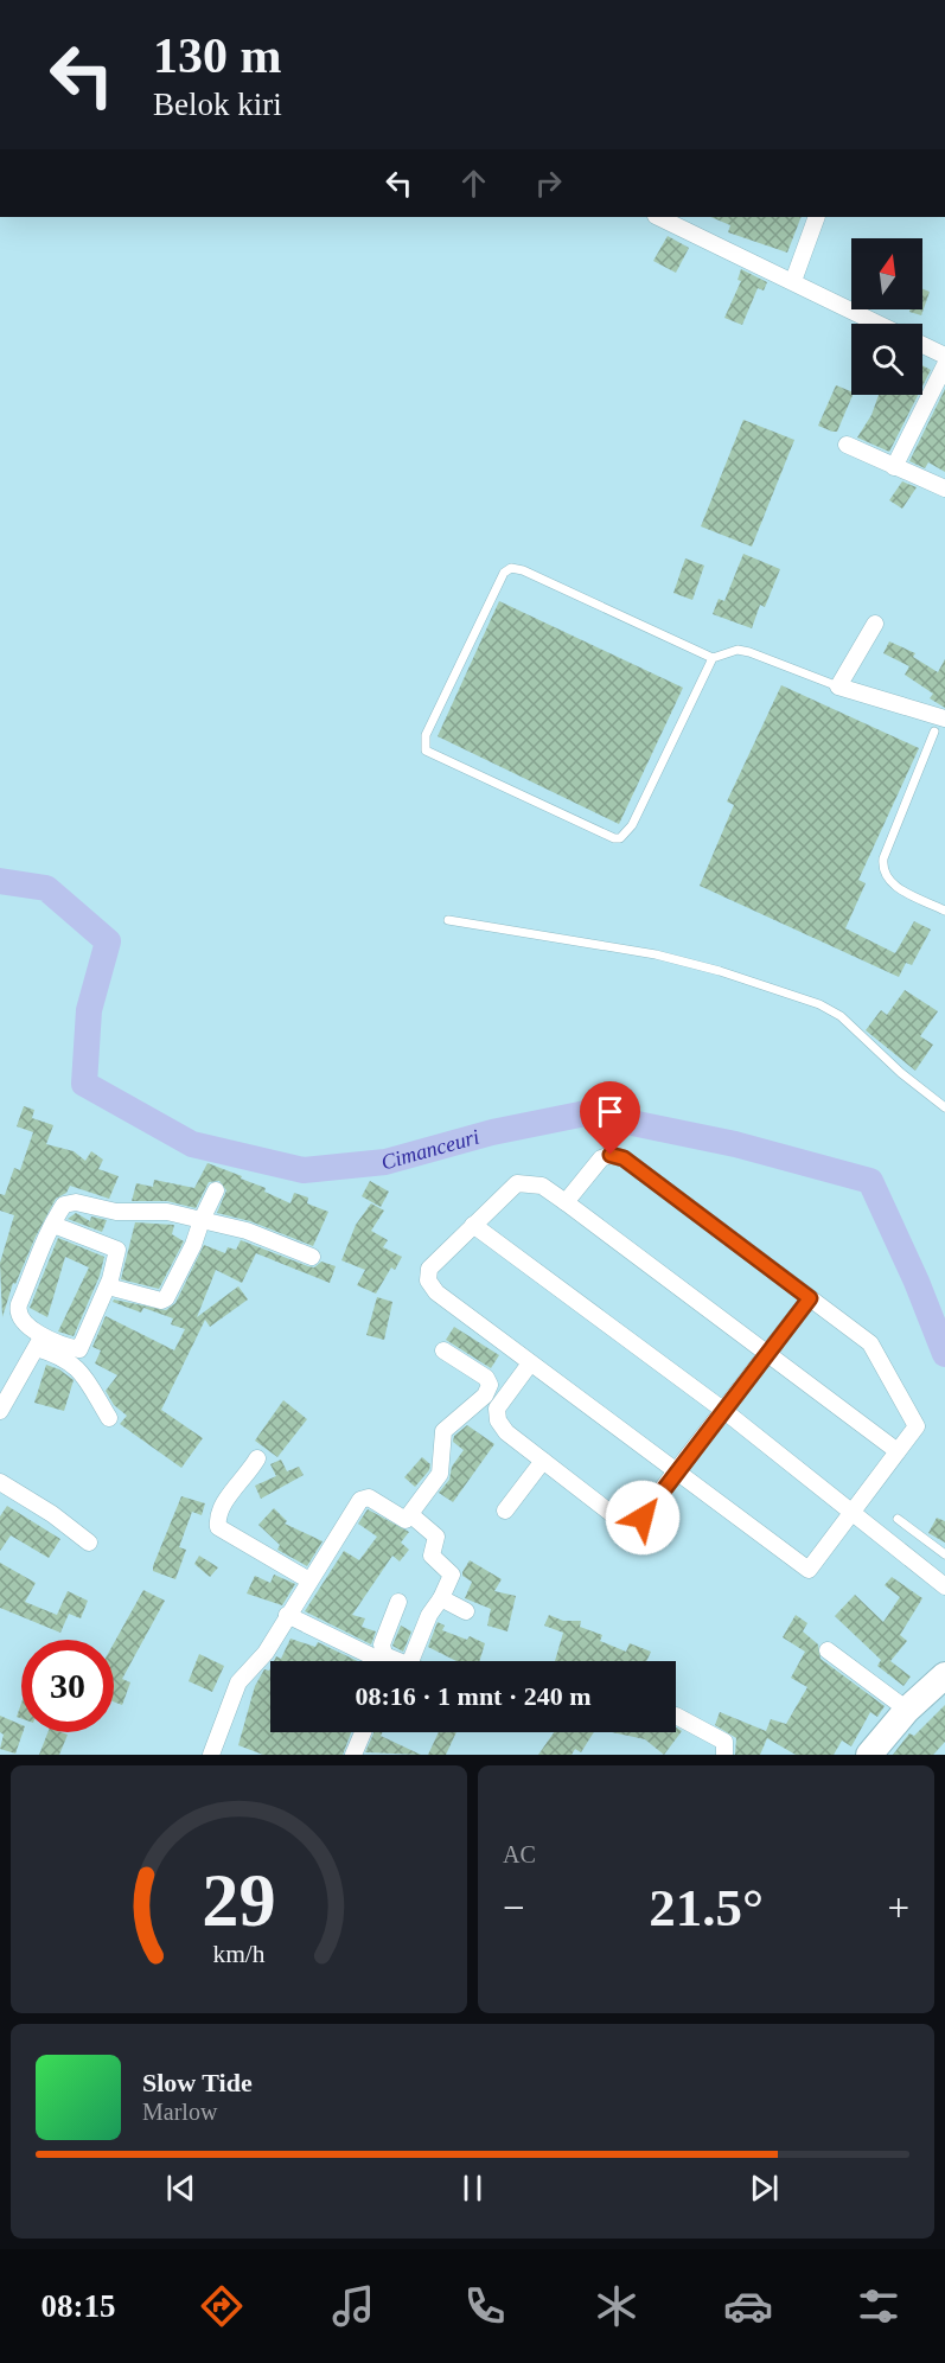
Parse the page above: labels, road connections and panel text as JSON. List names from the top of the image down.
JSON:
{
  "water": ["Cimanceuri"],
  "north": "top",
  "page": {
    "turn": ["130 m", "Belok kiri"],
    "limit": "30",
    "trip": "08:16 · 1 mnt · 240 m",
    "tile": "AC",
    "heat": ["−", "21.5°", "+"],
    "song": ["Slow Tide", "Marlow"],
    "tabs": "08:15",
    "gauge": ["29", "km/h"]
  }
}
